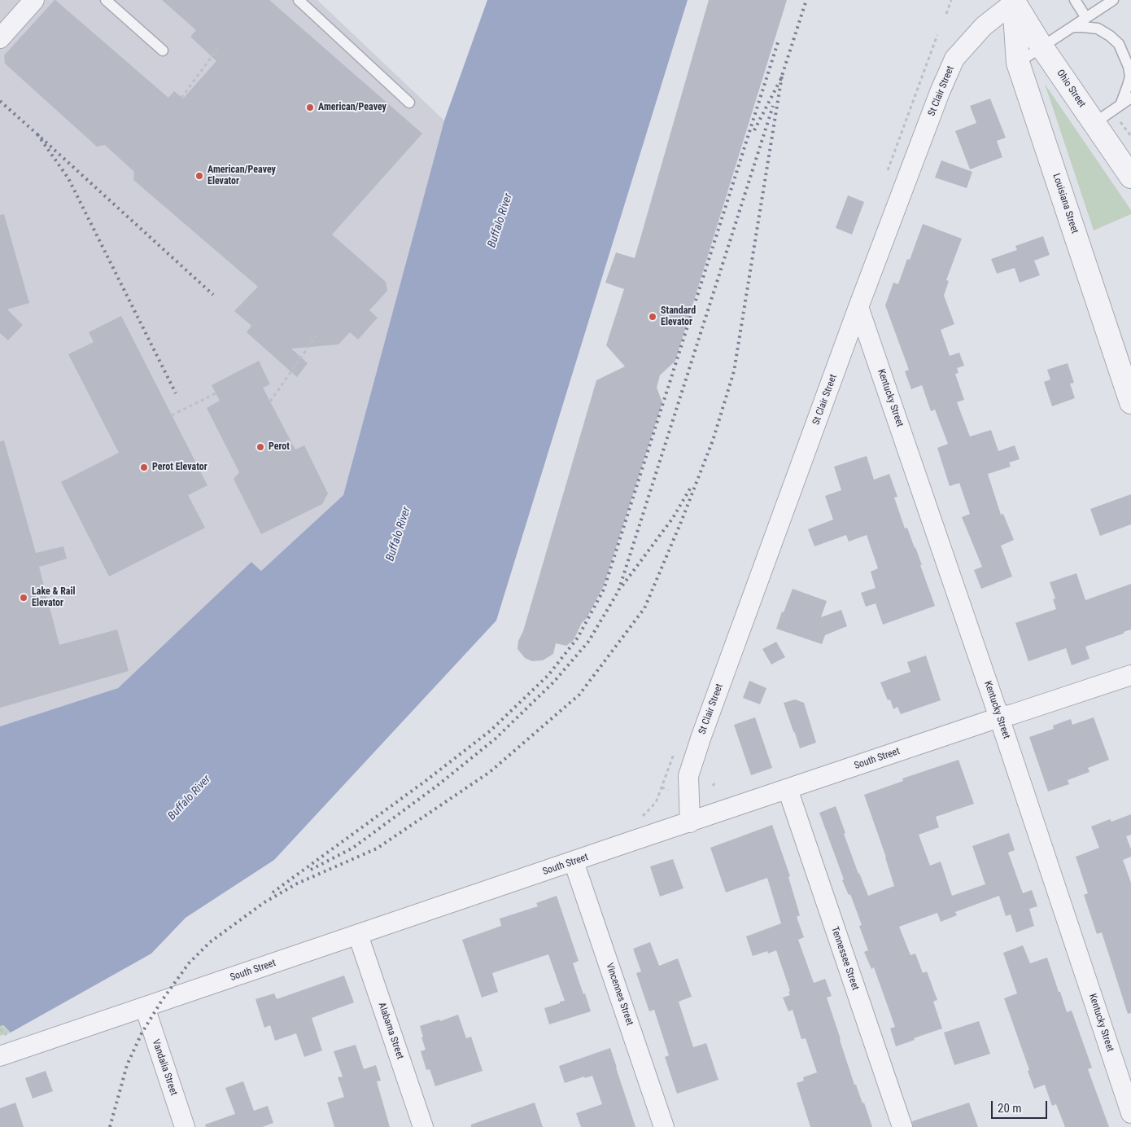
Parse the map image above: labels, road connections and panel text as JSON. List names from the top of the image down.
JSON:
{
  "streets": {
    "street": [
      "Ohio Street",
      "St Clair Street",
      "Louisiana Street",
      "Kentucky Street",
      "South Street",
      "Tennessee Street",
      "Vincennes Street",
      "Alabama Street",
      "Vandalia Street"
    ]
  },
  "crossings": [
    ["Ohio Street", "St Clair Street"],
    ["Ohio Street", "Louisiana Street"],
    ["St Clair Street", "Louisiana Street"],
    ["St Clair Street", "Kentucky Street"],
    ["St Clair Street", "South Street"],
    ["Kentucky Street", "South Street"],
    ["South Street", "Tennessee Street"],
    ["South Street", "Vincennes Street"],
    ["South Street", "Alabama Street"],
    ["South Street", "Vandalia Street"]
  ],
  "water": ["Buffalo River"],
  "places": [
    "American/Peavey",
    "American/Peavey Elevator",
    "Standard Elevator",
    "Perot",
    "Perot Elevator",
    "Lake & Rail Elevator"
  ],
  "scale_bar": "20 m"
}
